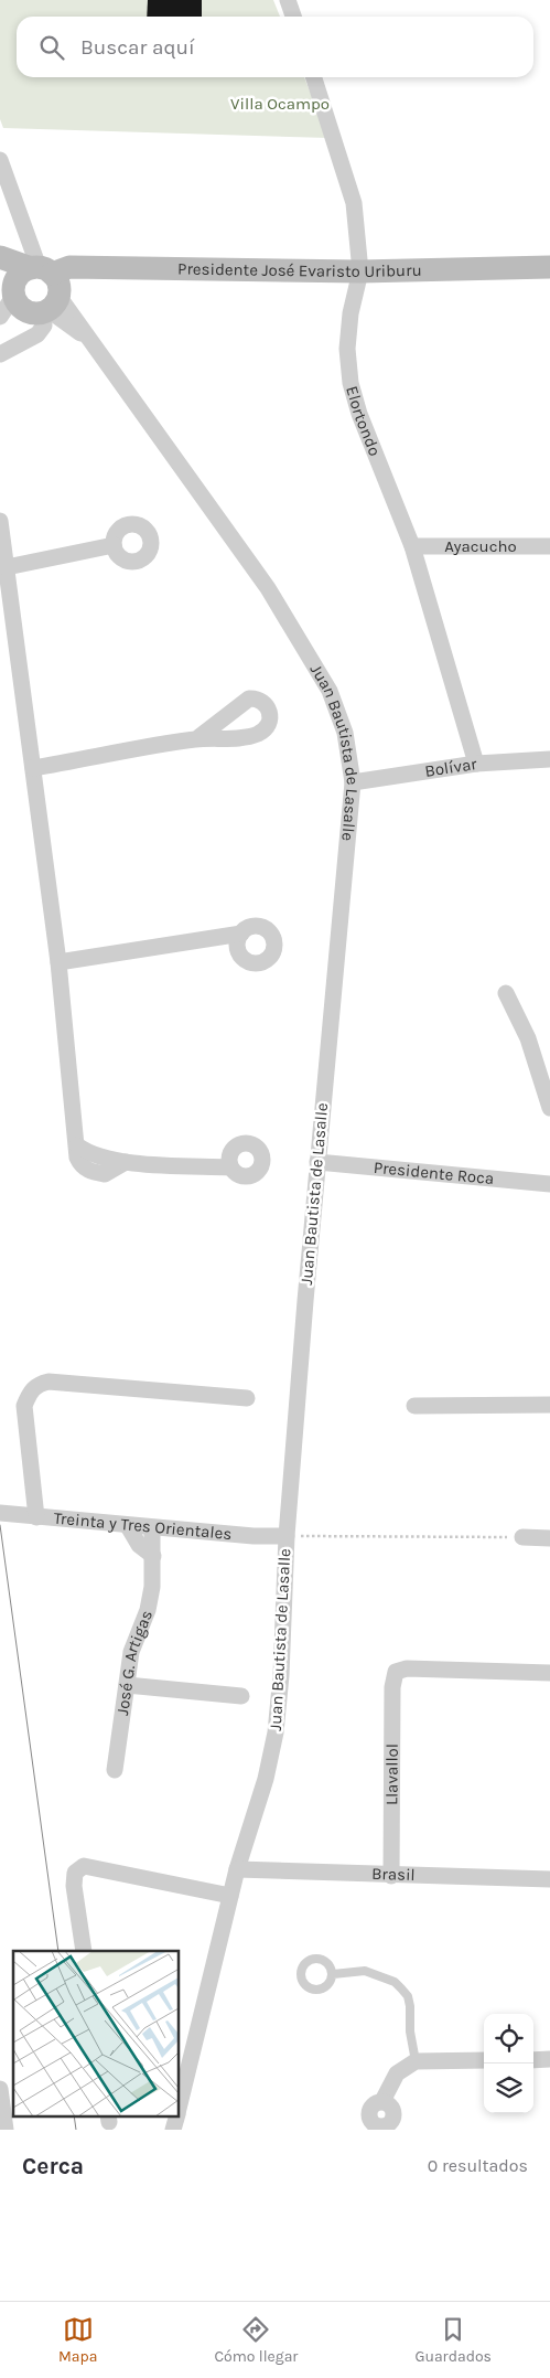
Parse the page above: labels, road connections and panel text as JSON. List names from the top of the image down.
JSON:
{
  "streets": {
    "street": [
      "Presidente José Evaristo Uriburu",
      "Elortondo",
      "Ayacucho",
      "Juan Bautista de Lasalle",
      "Bolívar",
      "Presidente Roca",
      "Treinta y Tres Orientales",
      "José G. Artigas",
      "Llavallol",
      "Brasil"
    ]
  },
  "crossings": [
    ["Presidente José Evaristo Uriburu", "Elortondo"],
    ["Presidente José Evaristo Uriburu", "Juan Bautista de Lasalle"],
    ["Elortondo", "Ayacucho"],
    ["Elortondo", "Bolívar"],
    ["Juan Bautista de Lasalle", "Bolívar"],
    ["Juan Bautista de Lasalle", "Presidente Roca"],
    ["Juan Bautista de Lasalle", "Treinta y Tres Orientales"],
    ["Juan Bautista de Lasalle", "Brasil"],
    ["Treinta y Tres Orientales", "José G. Artigas"],
    ["Llavallol", "Brasil"]
  ],
  "parks": ["Villa Ocampo"],
  "page": {
    "search": "Buscar aquí",
    "heading": ["Cerca", "0 resultados"],
    "nav": ["Mapa", "Cómo llegar", "Guardados"]
  }
}
